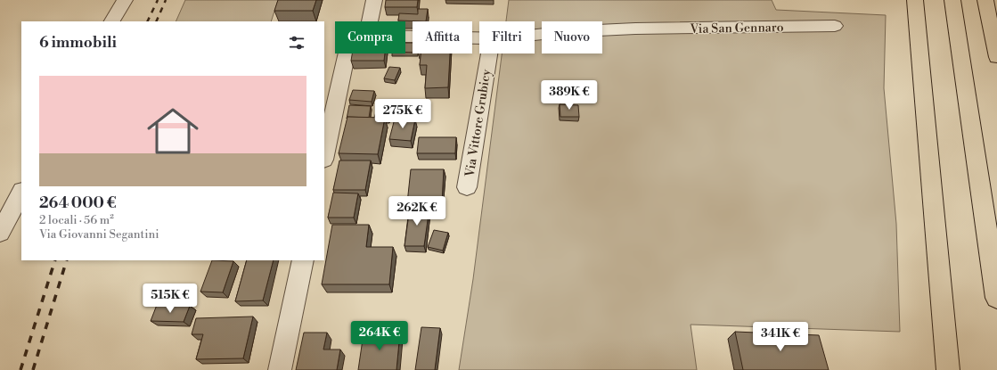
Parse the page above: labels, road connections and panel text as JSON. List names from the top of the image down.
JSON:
{
  "streets": {
    "street": ["Via San Gennaro", "Via Vittore Grubicy"]
  },
  "page": {
    "chip": [
      "Compra",
      "Affitta",
      "Filtri",
      "Nuovo"
    ],
    "heading": "6 immobili",
    "list": [
      {
        "name": "264 000 €",
        "note": "2 locali · 56 m² · Via Giovanni Segantini"
      }
    ],
    "price": [
      "389K €",
      "275K €",
      "262K €",
      "515K €",
      "264K €",
      "341K €"
    ]
  }
}
